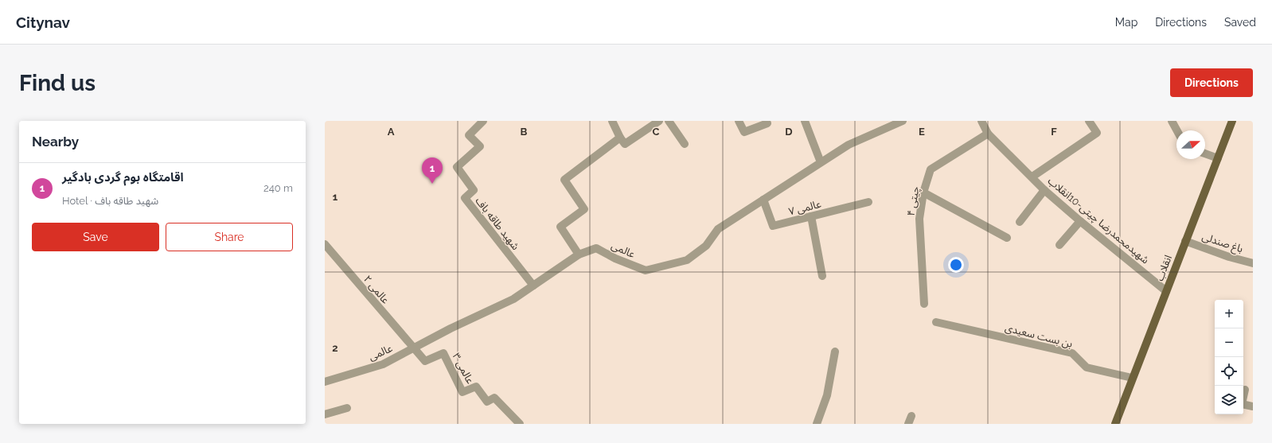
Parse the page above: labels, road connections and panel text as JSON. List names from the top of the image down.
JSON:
{
  "streets": {
    "main road": ["انقلاب"],
    "street": [
      "چیتی ۴",
      "عالمی ۷",
      "شهیدمحمدرضا چیتی-10انقلاب",
      "شهید طاقه باف",
      "باغ صندلی",
      "عالمی",
      "عالمی ۲",
      "بن بست سعیدی",
      "عالمی ۳"
    ]
  },
  "crossings": [
    ["چیتی ۴", "شهیدمحمدرضا چیتی-10انقلاب"],
    ["عالمی ۷", "عالمی"],
    ["شهیدمحمدرضا چیتی-10انقلاب", "انقلاب"],
    ["شهید طاقه باف", "عالمی"],
    ["باغ صندلی", "انقلاب"],
    ["عالمی", "عالمی ۲"],
    ["عالمی", "عالمی ۳"],
    ["انقلاب", "بن بست سعیدی"],
    ["عالمی ۲", "عالمی ۳"]
  ],
  "north": "right",
  "page": {
    "header": "Citynav",
    "nav": ["Map", "Directions", "Saved"],
    "buttons": [
      "Directions",
      ["Save", "Share"]
    ],
    "title": "Find us",
    "heading": "Nearby",
    "pins": "1",
    "list": [
      {
        "mark": "1",
        "name": "اقامتگاه بوم گردی بادگیر",
        "note": "Hotel · شهید طاقه باف",
        "value": "240 m"
      }
    ],
    "map_buttons": ["+", "−"]
  },
  "grid": {
    "columns": [
      "A",
      "B",
      "C",
      "D",
      "E",
      "F"
    ],
    "rows": ["1", "2"]
  }
}
